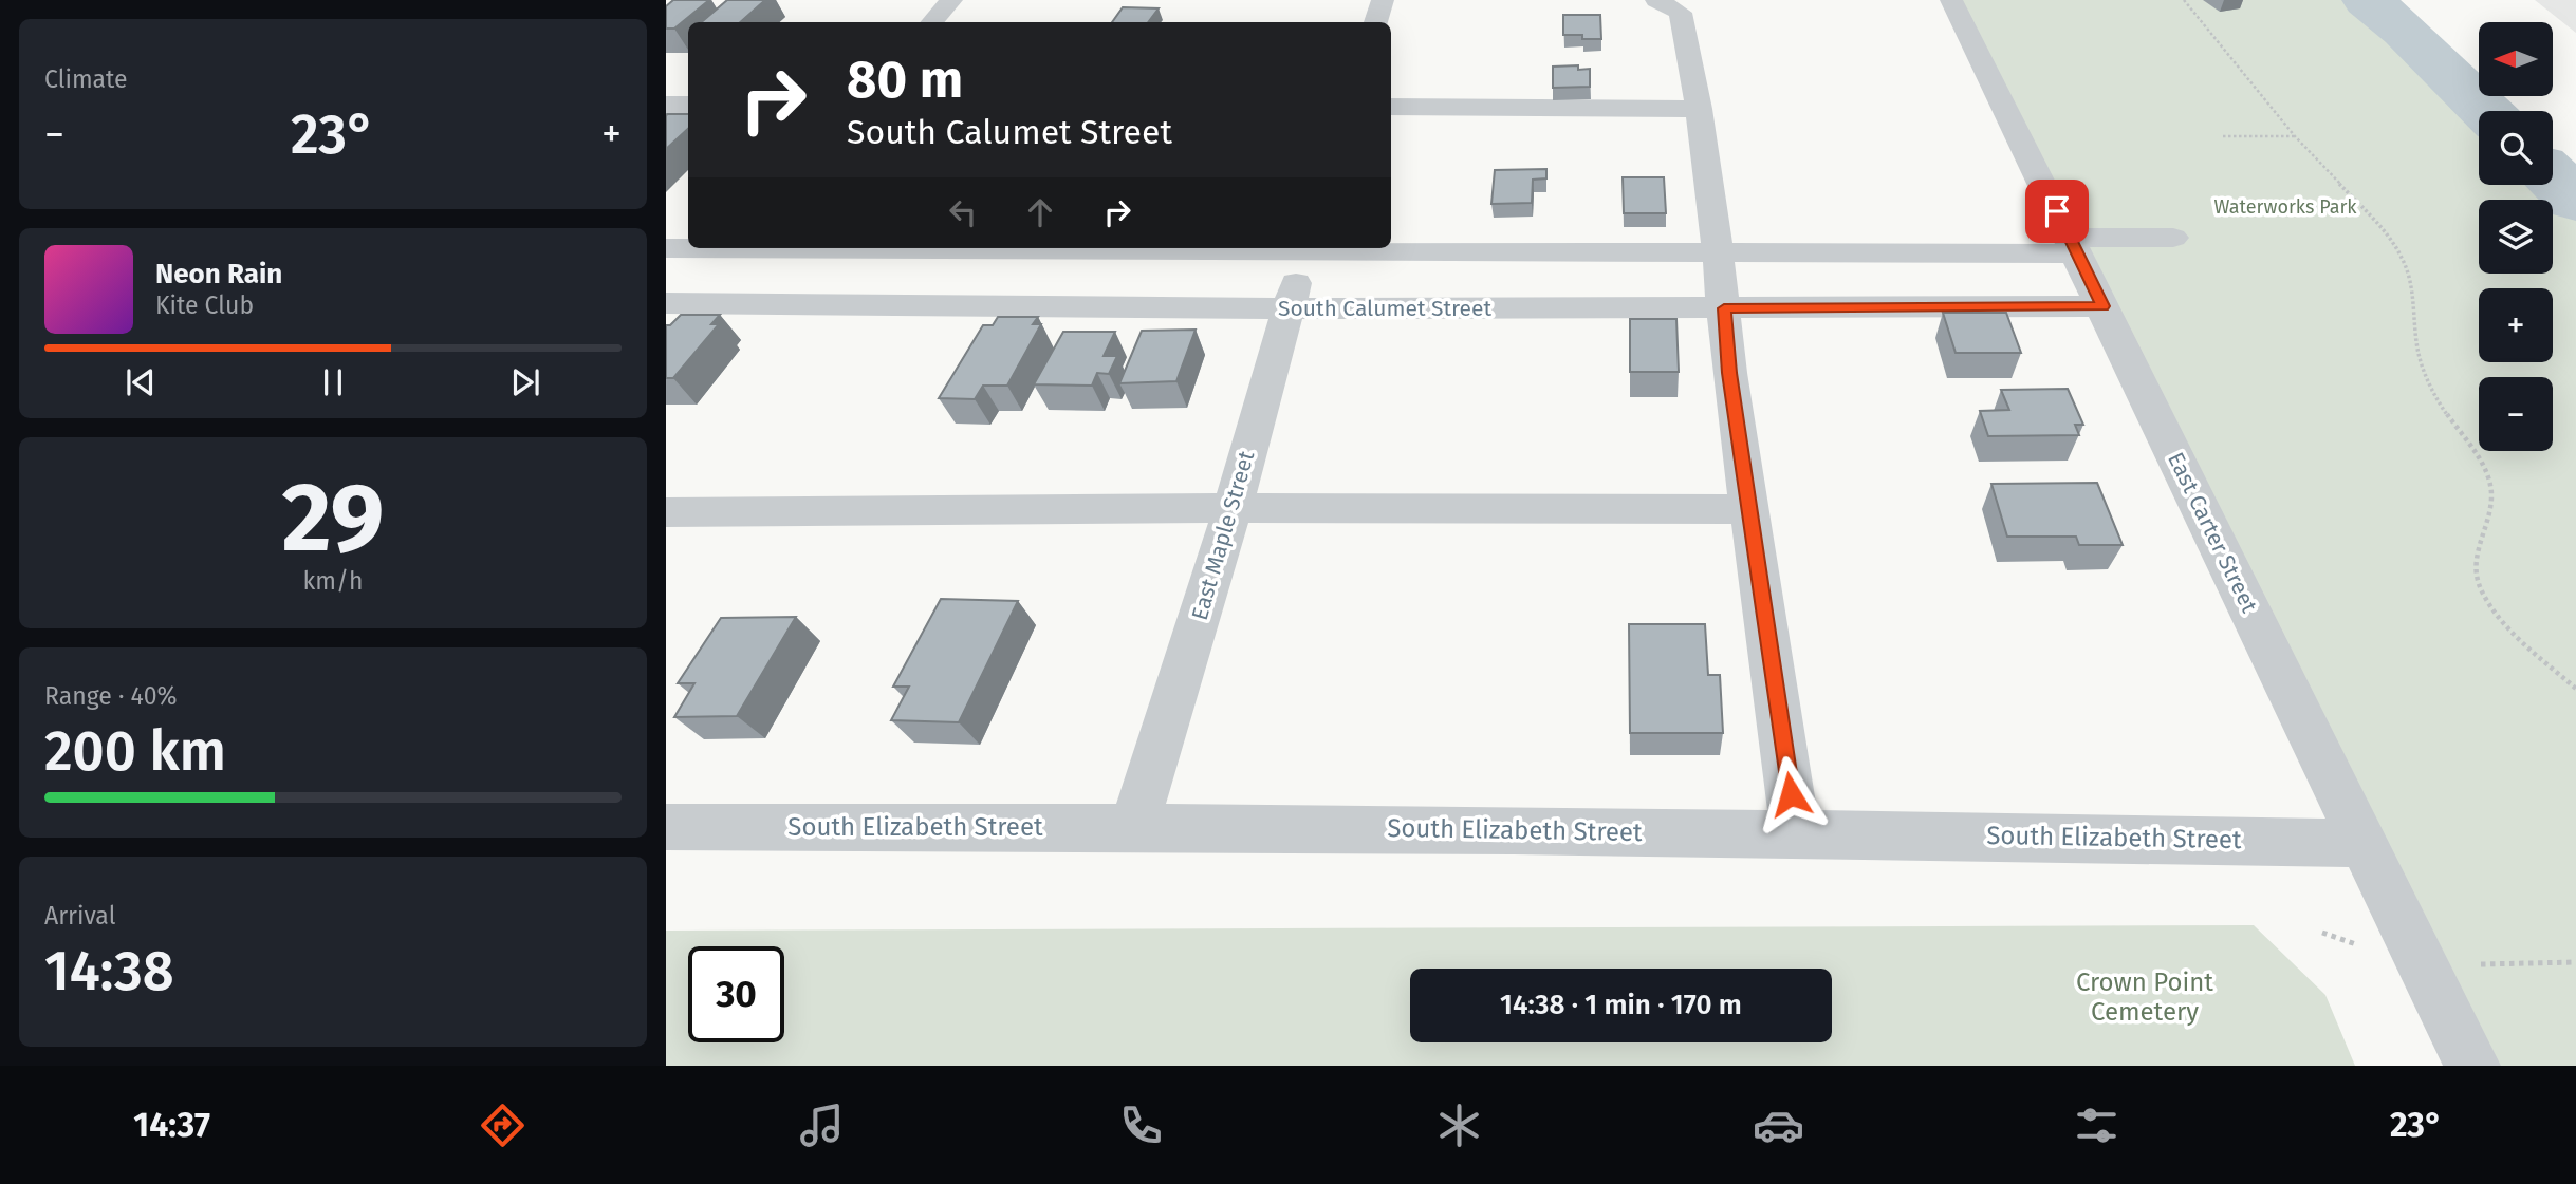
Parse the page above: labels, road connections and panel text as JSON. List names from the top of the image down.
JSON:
{
  "streets": {
    "street": [
      "South Calumet Street",
      "East Carter Street",
      "East Maple Street",
      "South Elizabeth Street"
    ]
  },
  "crossings": [
    ["South Calumet Street", "East Carter Street"],
    ["South Calumet Street", "East Maple Street"],
    ["East Carter Street", "South Elizabeth Street"],
    ["East Maple Street", "South Elizabeth Street"]
  ],
  "parks": ["Waterworks Park", "Crown Point Cemetery"],
  "north": "left",
  "page": {
    "tile": [
      "Climate",
      ["29", "km/h"],
      ["Range · 40%", "200 km"],
      ["Arrival", "14:38"]
    ],
    "map_buttons": ["+", "−"],
    "turn": ["80 m", "South Calumet Street"],
    "heat": ["−", "23°", "+"],
    "song": ["Neon Rain", "Kite Club"],
    "limit": "30",
    "trip": "14:38 · 1 min · 170 m",
    "tabs": ["14:37", "23°"]
  }
}
